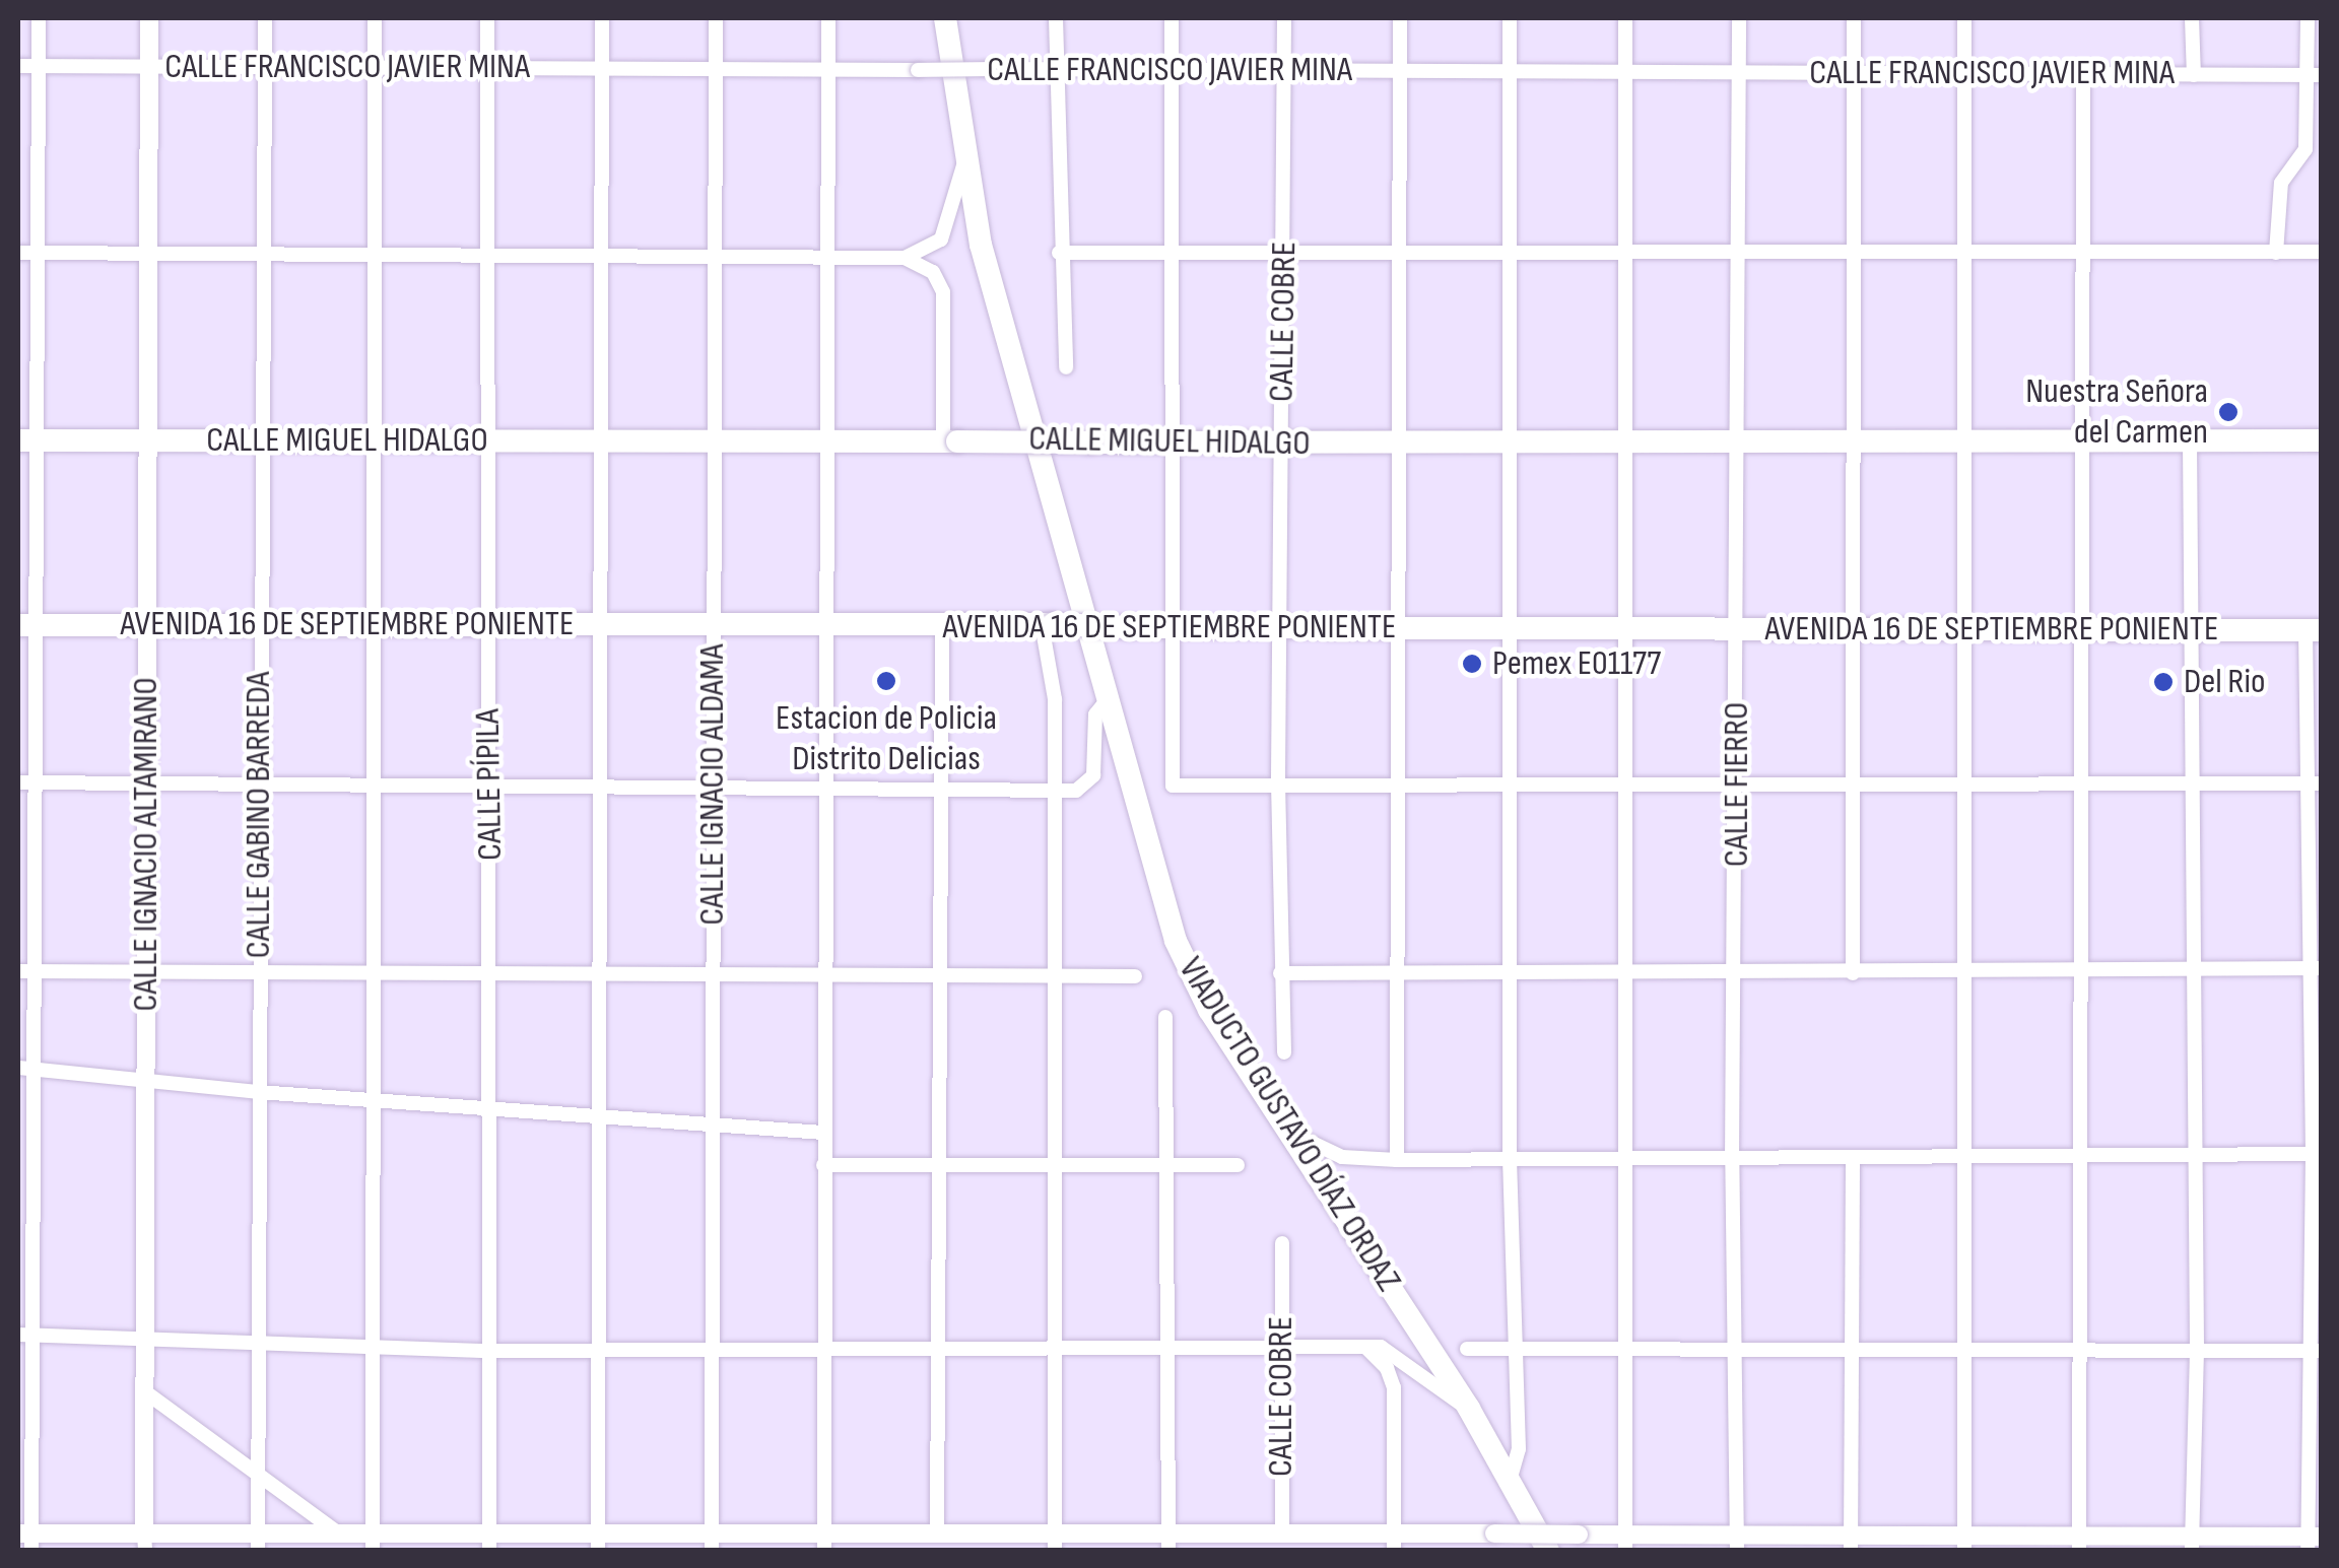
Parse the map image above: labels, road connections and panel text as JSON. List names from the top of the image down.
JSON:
{
  "streets": {
    "main road": ["CALLE MIGUEL HIDALGO", "AVENIDA 16 DE SEPTIEMBRE PONIENTE", "VIADUCTO GUSTAVO DÍAZ ORDAZ"],
    "street": [
      "CALLE FRANCISCO JAVIER MINA",
      "CALLE COBRE",
      "CALLE PÍPILA",
      "CALLE IGNACIO ALDAMA",
      "CALLE FIERRO",
      "CALLE GABINO BARREDA",
      "CALLE IGNACIO ALTAMIRANO"
    ]
  },
  "crossings": [
    ["CALLE FRANCISCO JAVIER MINA", "CALLE COBRE"],
    ["CALLE FRANCISCO JAVIER MINA", "CALLE PÍPILA"],
    ["CALLE FRANCISCO JAVIER MINA", "CALLE IGNACIO ALDAMA"],
    ["CALLE FRANCISCO JAVIER MINA", "CALLE FIERRO"],
    ["CALLE FRANCISCO JAVIER MINA", "CALLE GABINO BARREDA"],
    ["CALLE FRANCISCO JAVIER MINA", "CALLE IGNACIO ALTAMIRANO"],
    ["CALLE COBRE", "CALLE MIGUEL HIDALGO"],
    ["CALLE COBRE", "AVENIDA 16 DE SEPTIEMBRE PONIENTE"],
    ["CALLE MIGUEL HIDALGO", "CALLE PÍPILA"],
    ["CALLE MIGUEL HIDALGO", "CALLE IGNACIO ALDAMA"],
    ["CALLE MIGUEL HIDALGO", "CALLE FIERRO"],
    ["CALLE MIGUEL HIDALGO", "CALLE GABINO BARREDA"],
    ["CALLE MIGUEL HIDALGO", "CALLE IGNACIO ALTAMIRANO"],
    ["AVENIDA 16 DE SEPTIEMBRE PONIENTE", "CALLE PÍPILA"],
    ["AVENIDA 16 DE SEPTIEMBRE PONIENTE", "CALLE IGNACIO ALDAMA"],
    ["AVENIDA 16 DE SEPTIEMBRE PONIENTE", "CALLE FIERRO"],
    ["AVENIDA 16 DE SEPTIEMBRE PONIENTE", "CALLE GABINO BARREDA"],
    ["AVENIDA 16 DE SEPTIEMBRE PONIENTE", "CALLE IGNACIO ALTAMIRANO"]
  ],
  "places": [
    "Nuestra Señora del Carmen",
    "Pemex E01177",
    "Estacion de Policia Distrito Delicias",
    "Del Rio"
  ]
}
